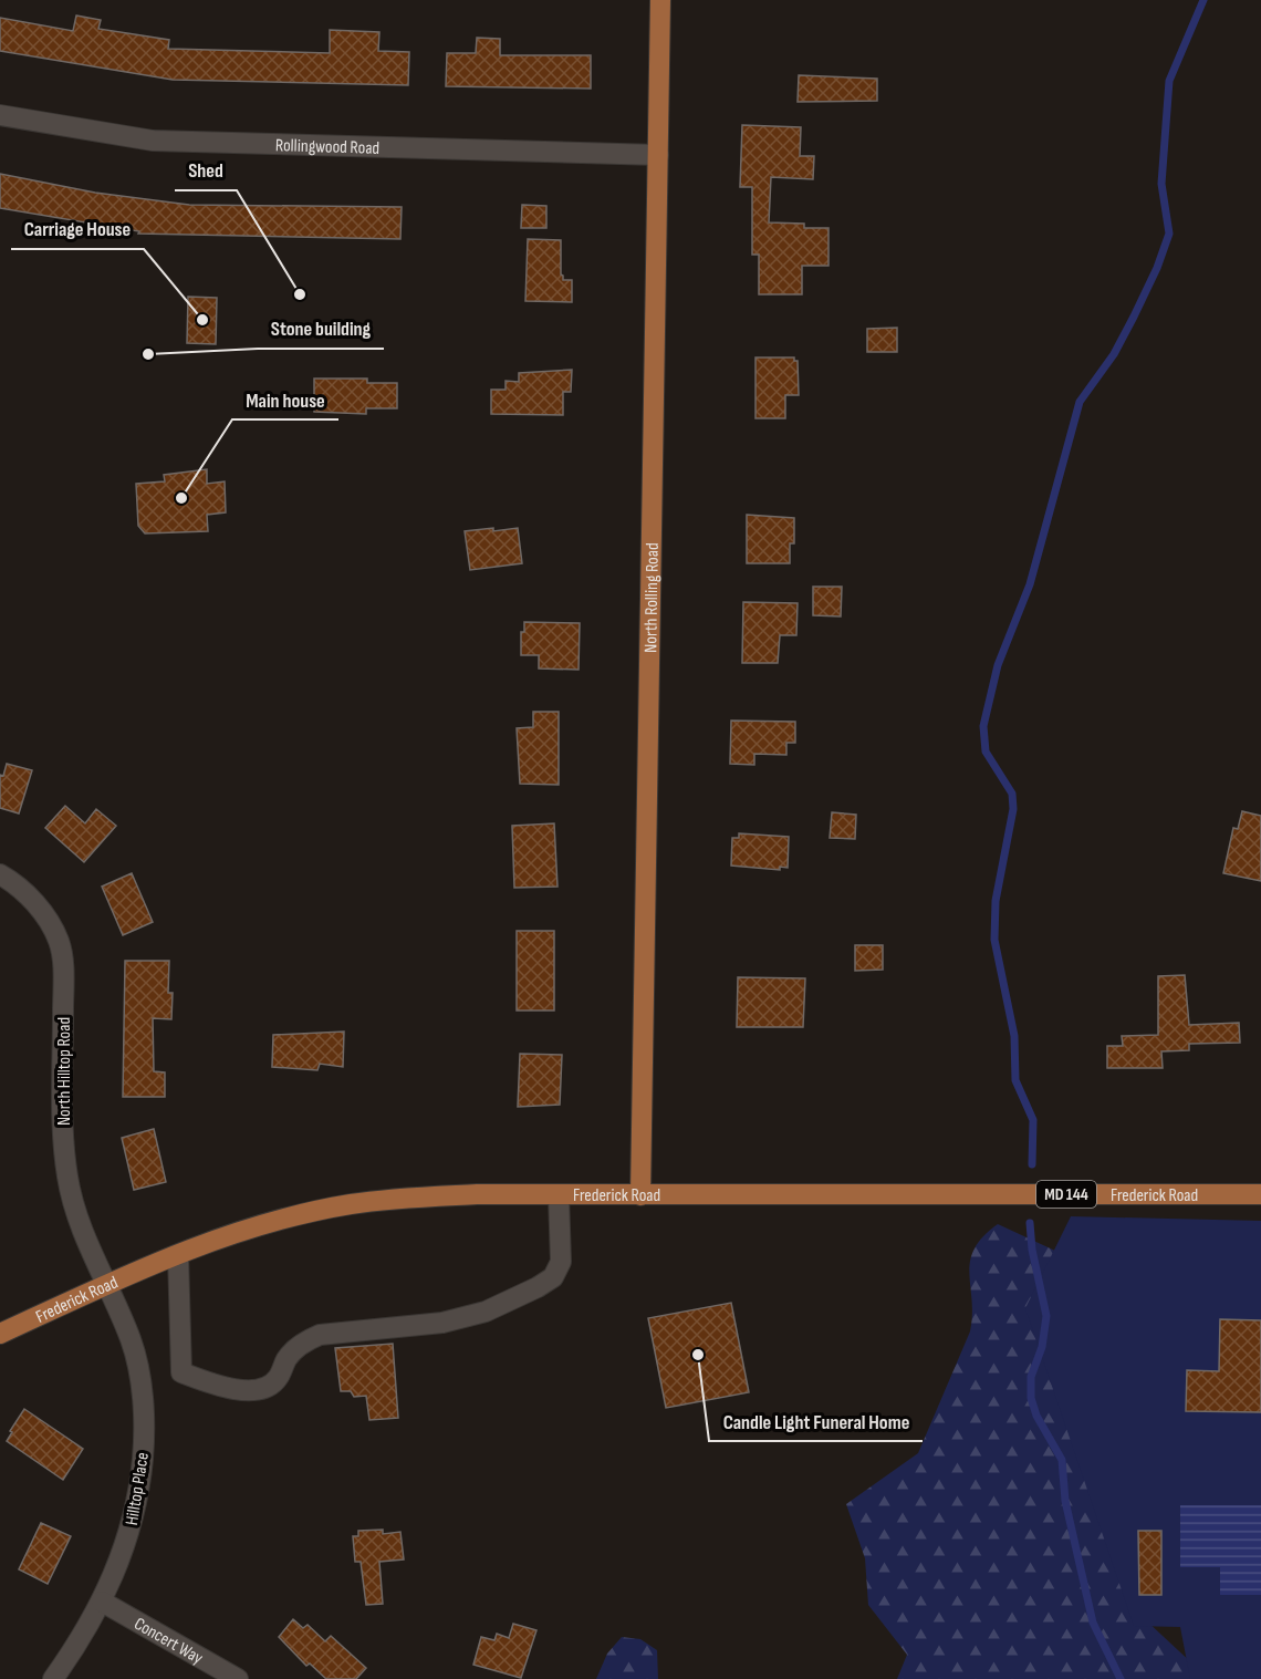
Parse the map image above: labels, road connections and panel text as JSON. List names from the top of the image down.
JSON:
{
  "streets": {
    "main road": ["North Rolling Road", "MD 144", "Frederick Road"],
    "street": [
      "Rollingwood Road",
      "North Hilltop Road",
      "Hilltop Place",
      "Concert Way"
    ]
  },
  "crossings": [
    ["Rollingwood Road", "North Rolling Road"],
    ["North Rolling Road", "Frederick Road"],
    ["North Hilltop Road", "Frederick Road"],
    ["North Hilltop Road", "Hilltop Place"],
    ["Frederick Road", "Hilltop Place"],
    ["Hilltop Place", "Concert Way"]
  ],
  "places": [
    "Shed",
    "Carriage House",
    "Stone building",
    "Main house",
    "Candle Light Funeral Home"
  ]
}
